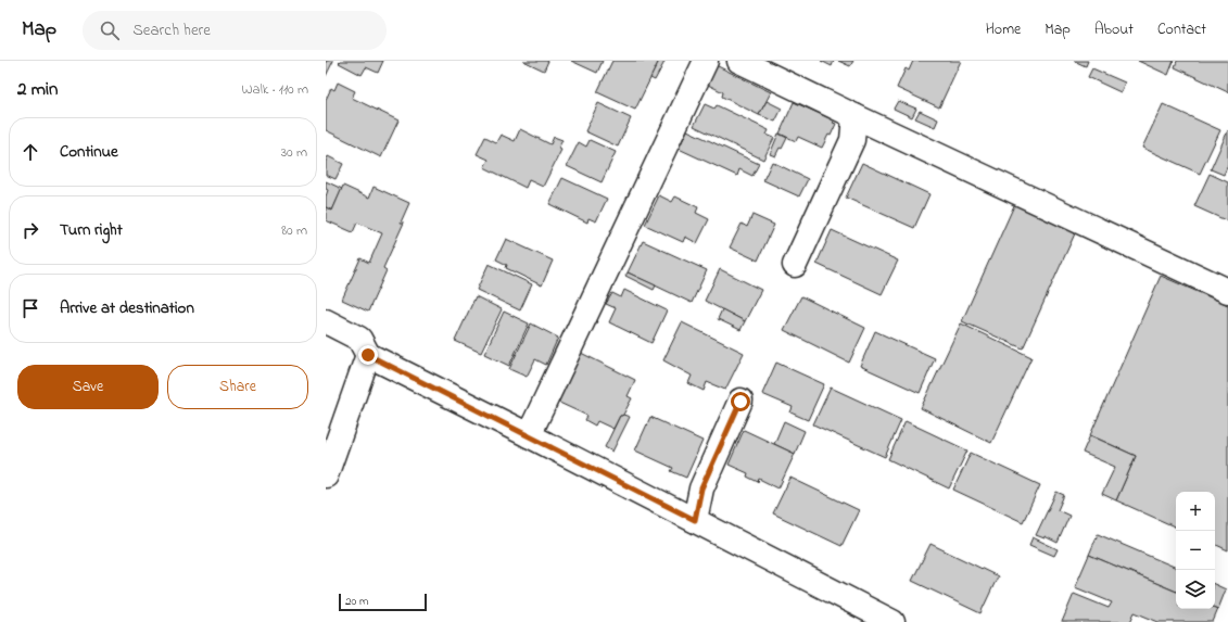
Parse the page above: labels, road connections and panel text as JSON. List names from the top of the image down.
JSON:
{
  "scale_bar": "20 m",
  "page": {
    "header": "Map",
    "search": "Search here",
    "nav": [
      "Home",
      "Map",
      "About",
      "Contact"
    ],
    "heading": ["2 min", "Walk · 110 m"],
    "list": [
      ["Continue", "30 m"],
      ["Turn right", "80 m"],
      "Arrive at destination"
    ],
    "buttons": ["Save", "Share"],
    "map_buttons": ["+", "−"],
    "scale": "20 m"
  }
}
